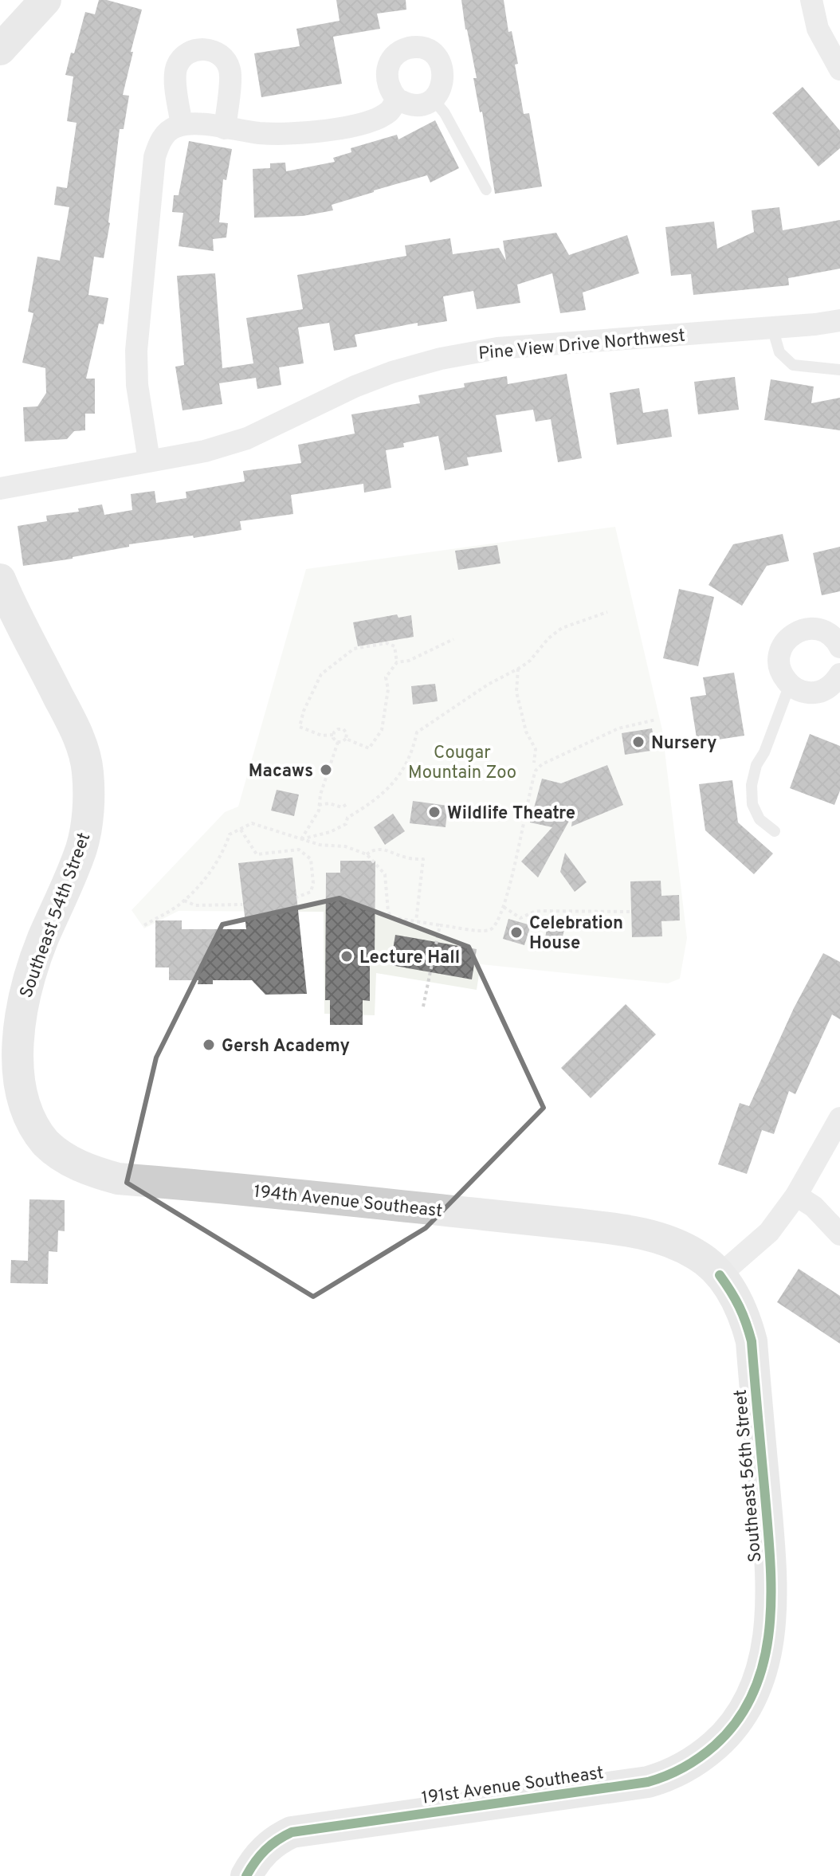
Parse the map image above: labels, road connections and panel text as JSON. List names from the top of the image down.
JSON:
{
  "streets": {
    "street": [
      "Pine View Drive Northwest",
      "Southeast 54th Street",
      "194th Avenue Southeast",
      "Southeast 56th Street",
      "191st Avenue Southeast"
    ]
  },
  "crossings": [
    ["Southeast 54th Street", "194th Avenue Southeast"],
    ["194th Avenue Southeast", "Southeast 56th Street"],
    ["Southeast 56th Street", "191st Avenue Southeast"]
  ],
  "parks": ["Cougar Mountain Zoo"],
  "places": [
    "Nursery",
    "Macaws",
    "Wildlife Theatre",
    "Celebration House",
    "Lecture Hall",
    "Gersh Academy"
  ]
}
